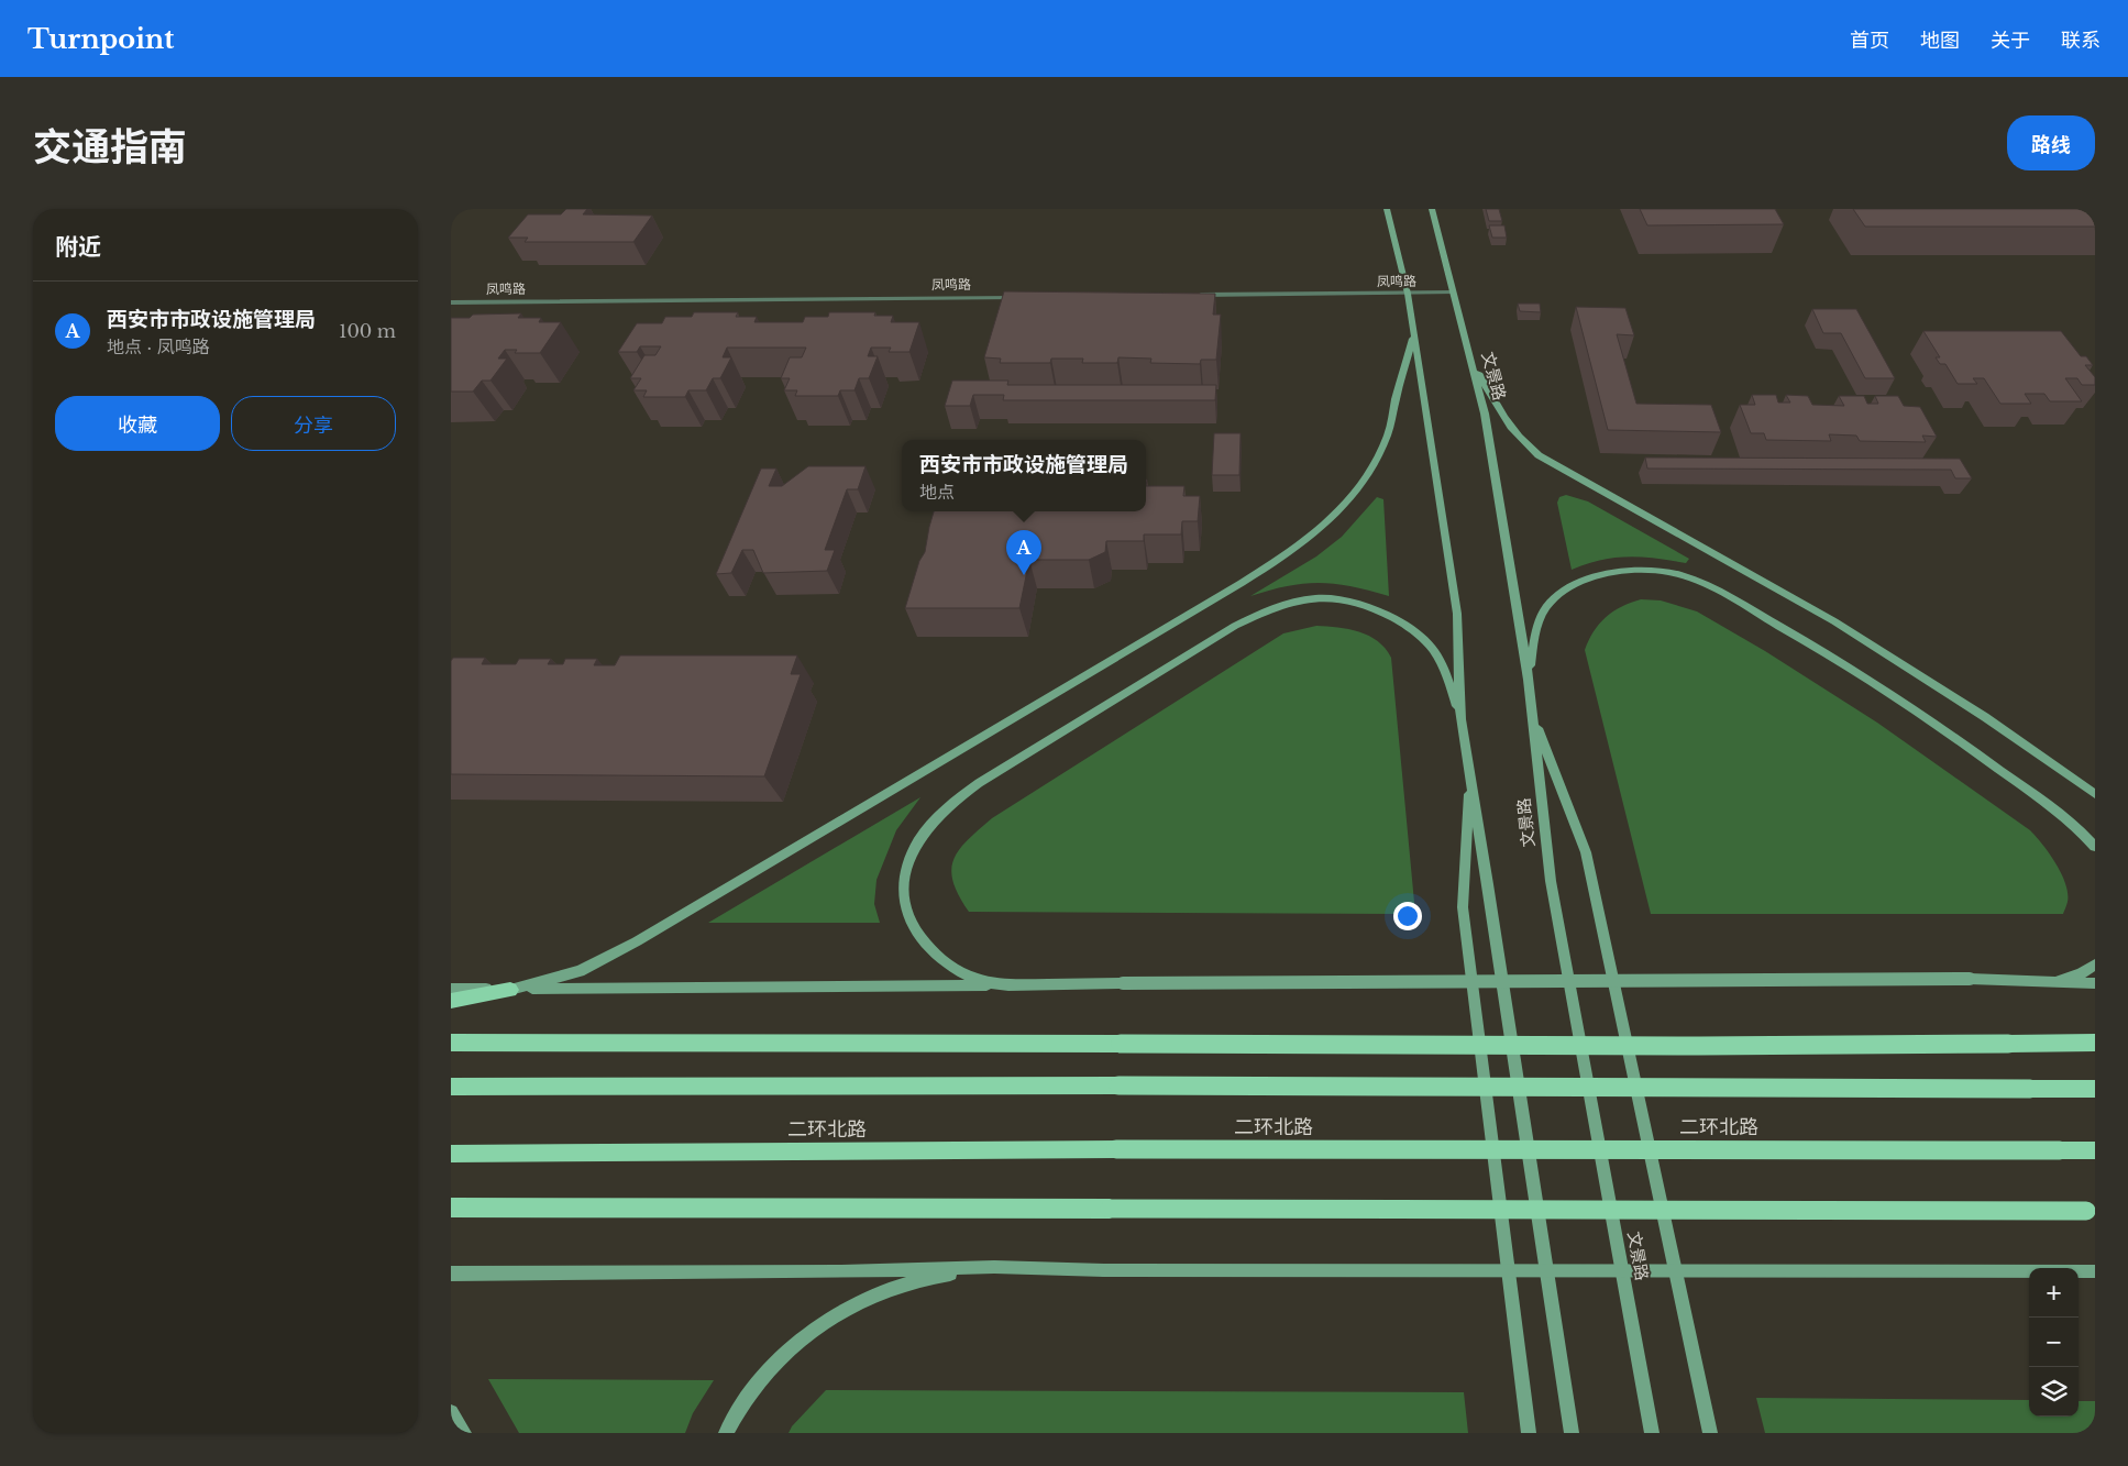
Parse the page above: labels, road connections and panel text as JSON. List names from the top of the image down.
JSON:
{
  "streets": {
    "highway": ["二环北路"],
    "main road": ["文景路"],
    "street": ["凤鸣路"]
  },
  "crossings": [
    ["凤鸣路", "文景路"]
  ],
  "page": {
    "header": "Turnpoint",
    "nav": [
      "首页",
      "地图",
      "关于",
      "联系"
    ],
    "title": "交通指南",
    "buttons": [
      "路线",
      ["收藏", "分享"]
    ],
    "heading": "附近",
    "list": [
      {
        "mark": "A",
        "name": "西安市市政设施管理局",
        "note": "地点 · 凤鸣路",
        "value": "100 m"
      }
    ],
    "popup": ["西安市市政设施管理局", "地点"],
    "pins": "A",
    "map_buttons": ["+", "−"]
  }
}
